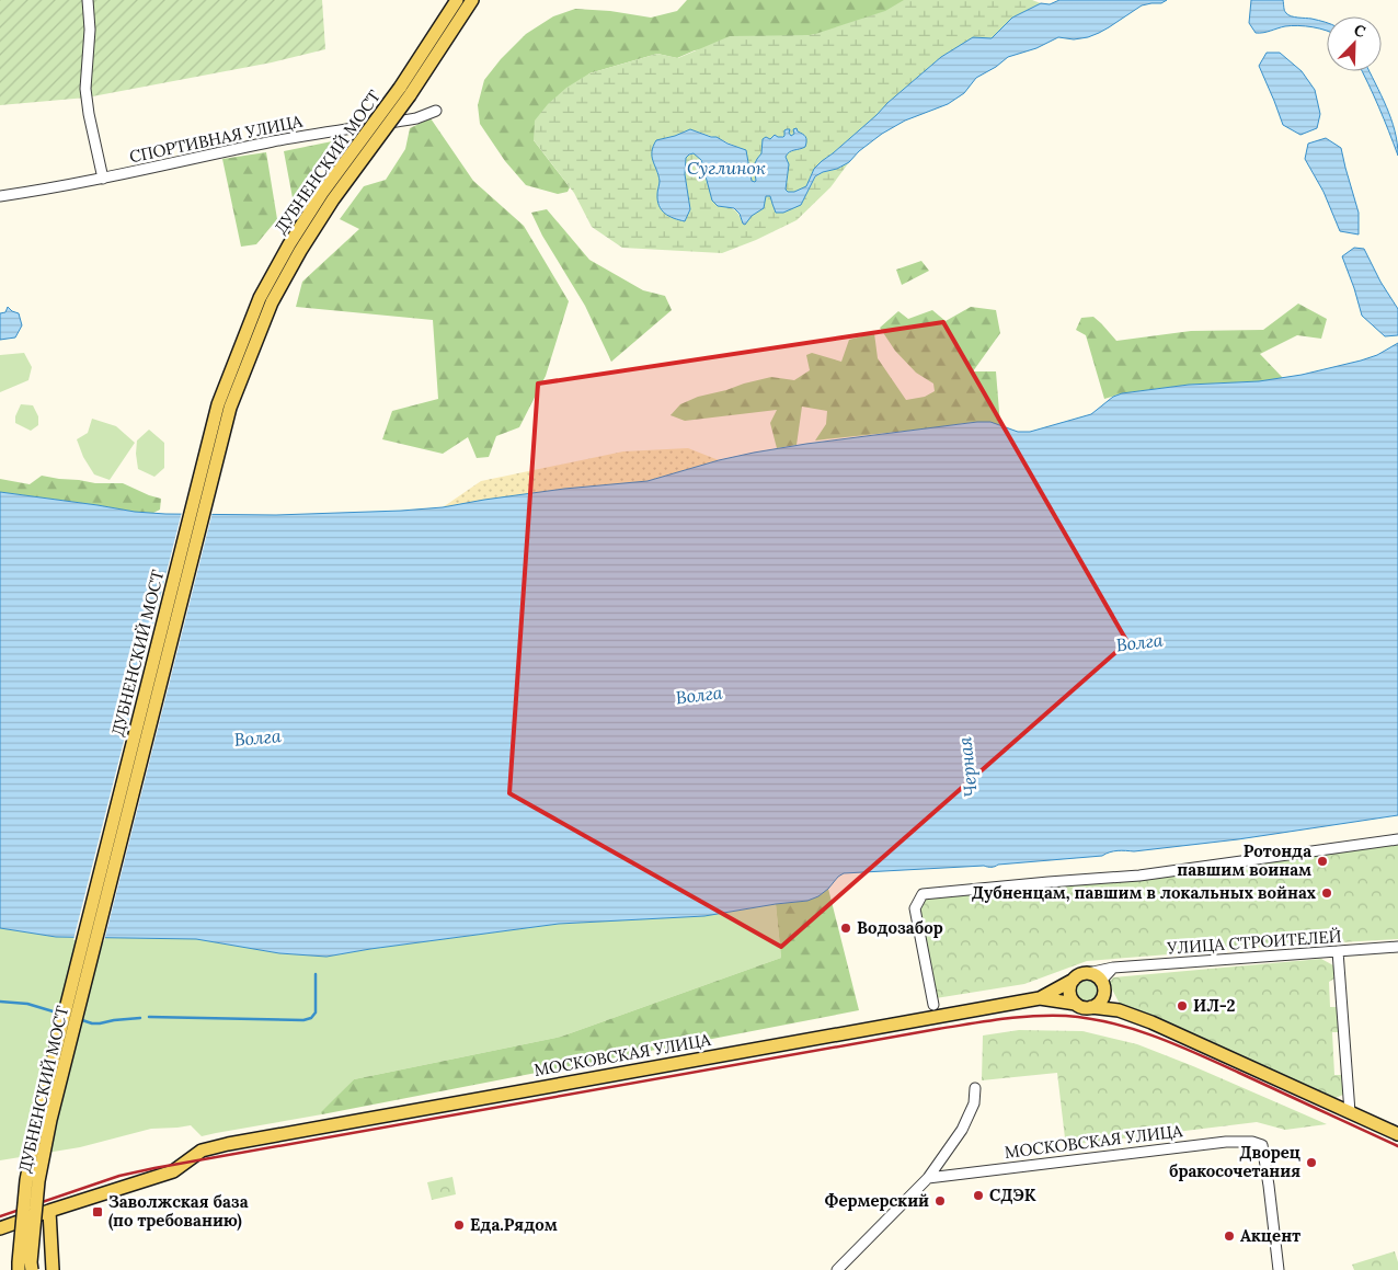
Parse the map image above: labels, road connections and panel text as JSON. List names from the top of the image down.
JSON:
{
  "streets": {
    "main road": ["ДУБНЕНСКИЙ МОСТ", "МОСКОВСКАЯ УЛИЦА"],
    "street": ["СПОРТИВНАЯ УЛИЦА", "УЛИЦА СТРОИТЕЛЕЙ"]
  },
  "water": ["Суглинок", "Волга", "Черная"],
  "places": {
    "other": [
      "Ротонда павшим воинам",
      "Дубненцам, павшим в локальных войнах",
      "Водозабор",
      "ИЛ-2",
      "Дворец бракосочетания",
      "СДЭК",
      "Фермерский",
      "Еда.Рядом",
      "Акцент"
    ],
    "transit": ["Заволжская база (по требованию)"]
  },
  "north": "top right"
}
